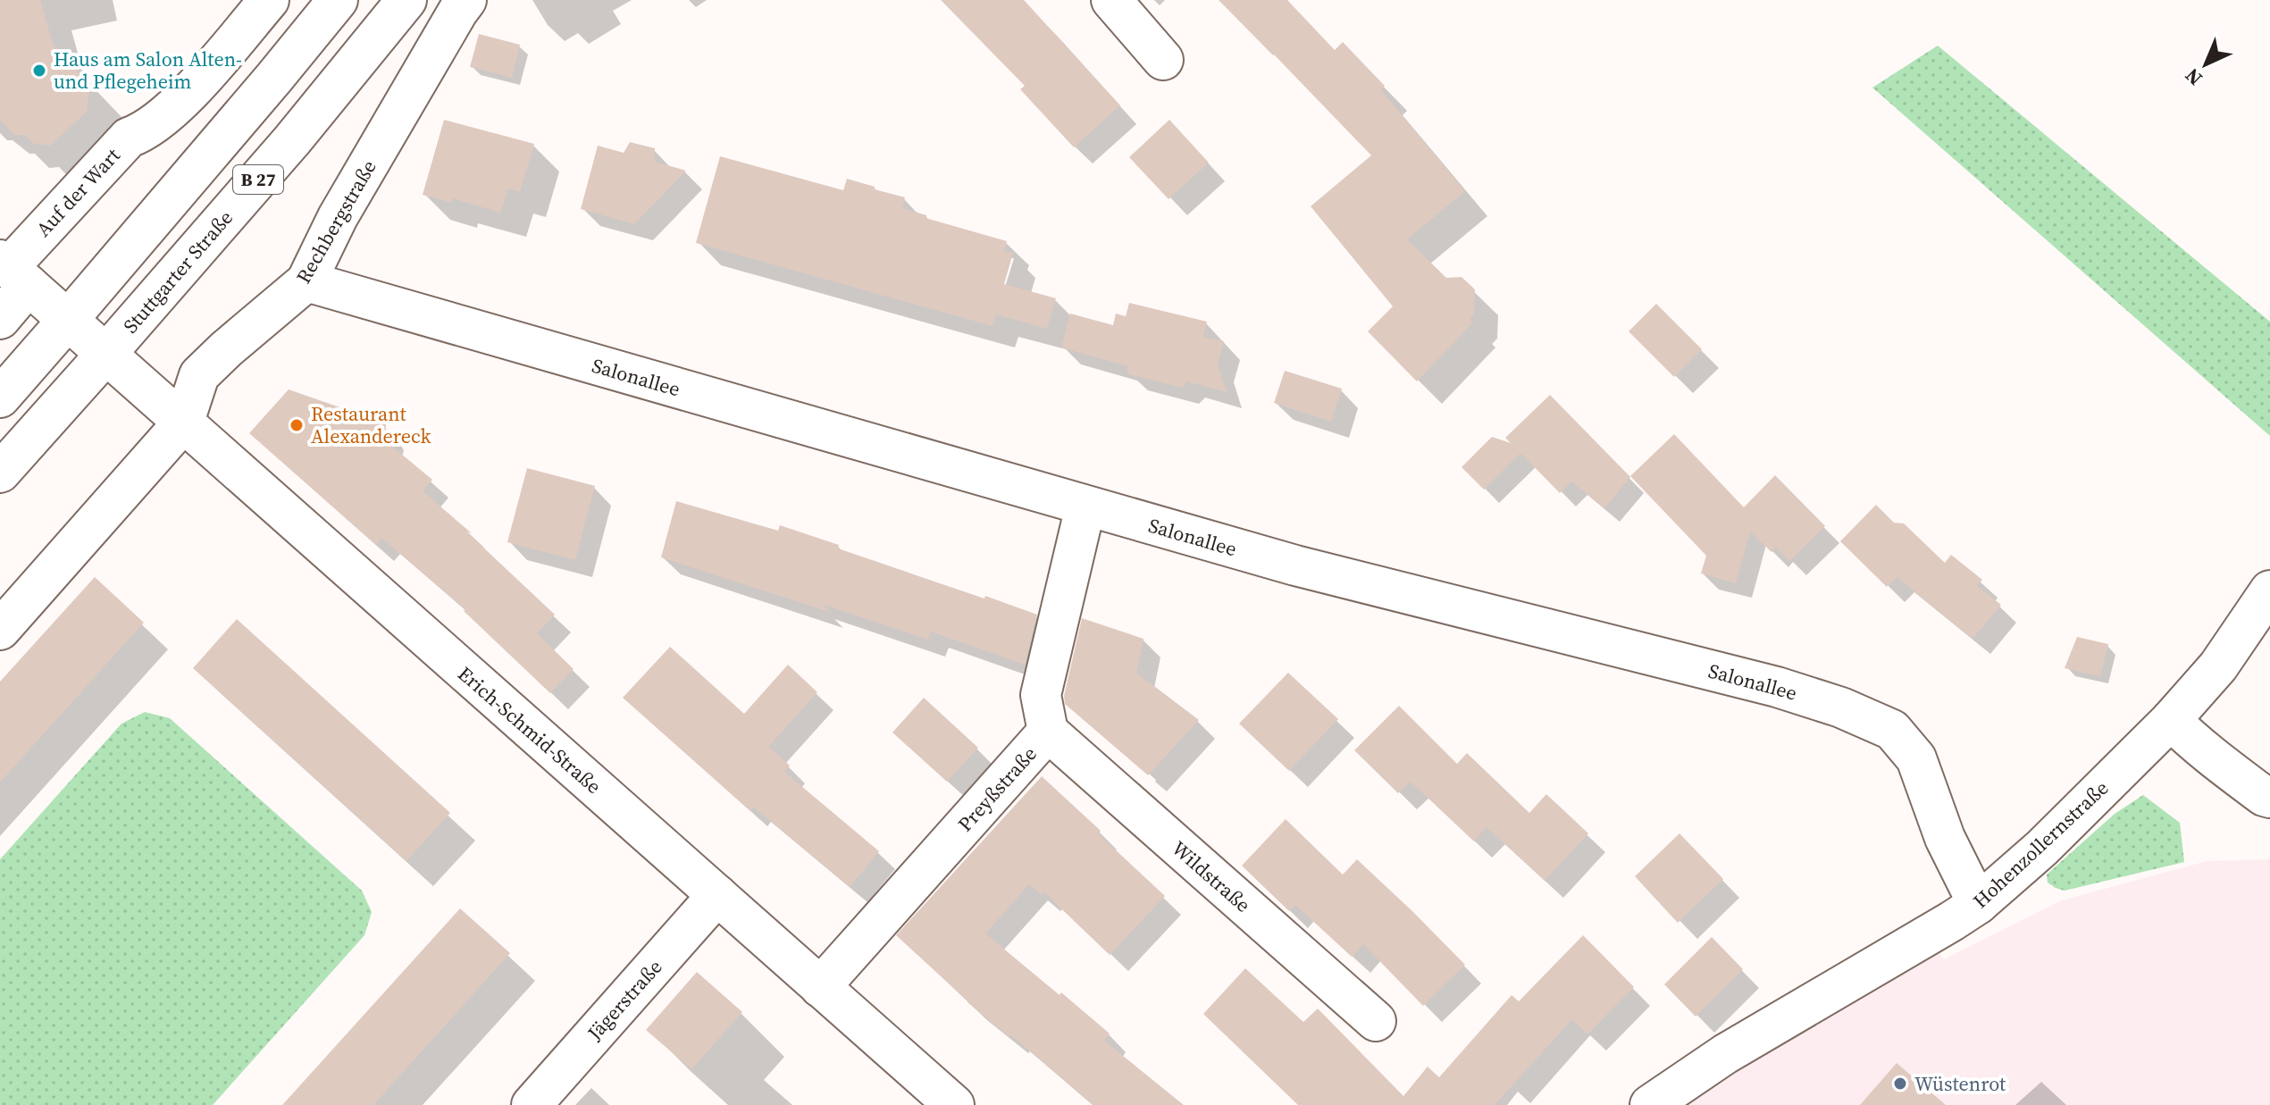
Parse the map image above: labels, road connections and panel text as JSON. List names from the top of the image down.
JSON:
{
  "streets": {
    "main road": [
      "B 27",
      "Auf der Wart",
      "Rechbergstraße",
      "Stuttgarter Straße",
      "Salonallee",
      "Erich-Schmid-Straße",
      "Preyßstraße",
      "Hohenzollernstraße",
      "Wildstraße",
      "Jägerstraße"
    ]
  },
  "crossings": [
    ["B 27", "Erich-Schmid-Straße"],
    ["Auf der Wart", "Erich-Schmid-Straße"],
    ["Rechbergstraße", "Salonallee"],
    ["Rechbergstraße", "Erich-Schmid-Straße"],
    ["Stuttgarter Straße", "Erich-Schmid-Straße"],
    ["Salonallee", "Preyßstraße"],
    ["Salonallee", "Hohenzollernstraße"],
    ["Erich-Schmid-Straße", "Preyßstraße"],
    ["Erich-Schmid-Straße", "Jägerstraße"],
    ["Preyßstraße", "Wildstraße"]
  ],
  "places": ["Haus am Salon Alten- und Pflegeheim", "Restaurant Alexandereck", "Wüstenrot"],
  "north": "bottom left"
}
